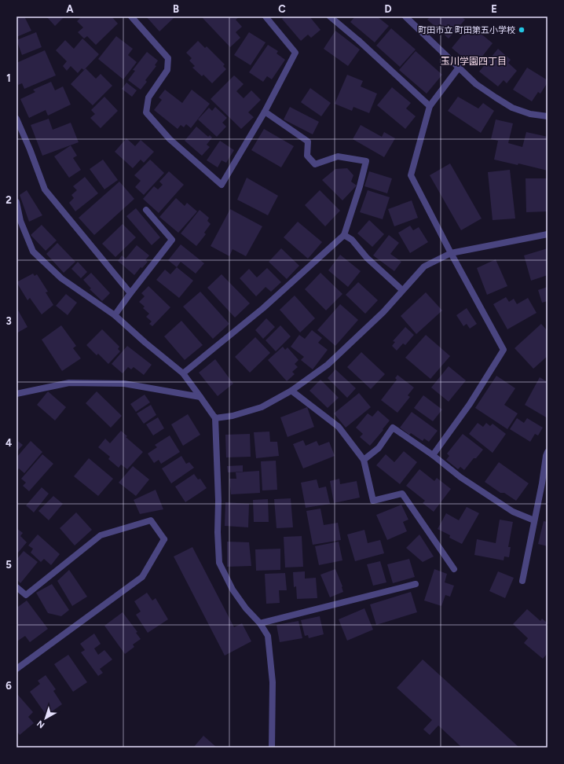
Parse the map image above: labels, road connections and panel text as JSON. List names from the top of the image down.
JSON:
{
  "districts": ["玉川学園四丁目"],
  "places": ["町田市立 町田第五小学校"],
  "north": "bottom left",
  "grid": {
    "columns": [
      "A",
      "B",
      "C",
      "D",
      "E"
    ],
    "rows": [
      "1",
      "2",
      "3",
      "4",
      "5",
      "6"
    ]
  }
}
